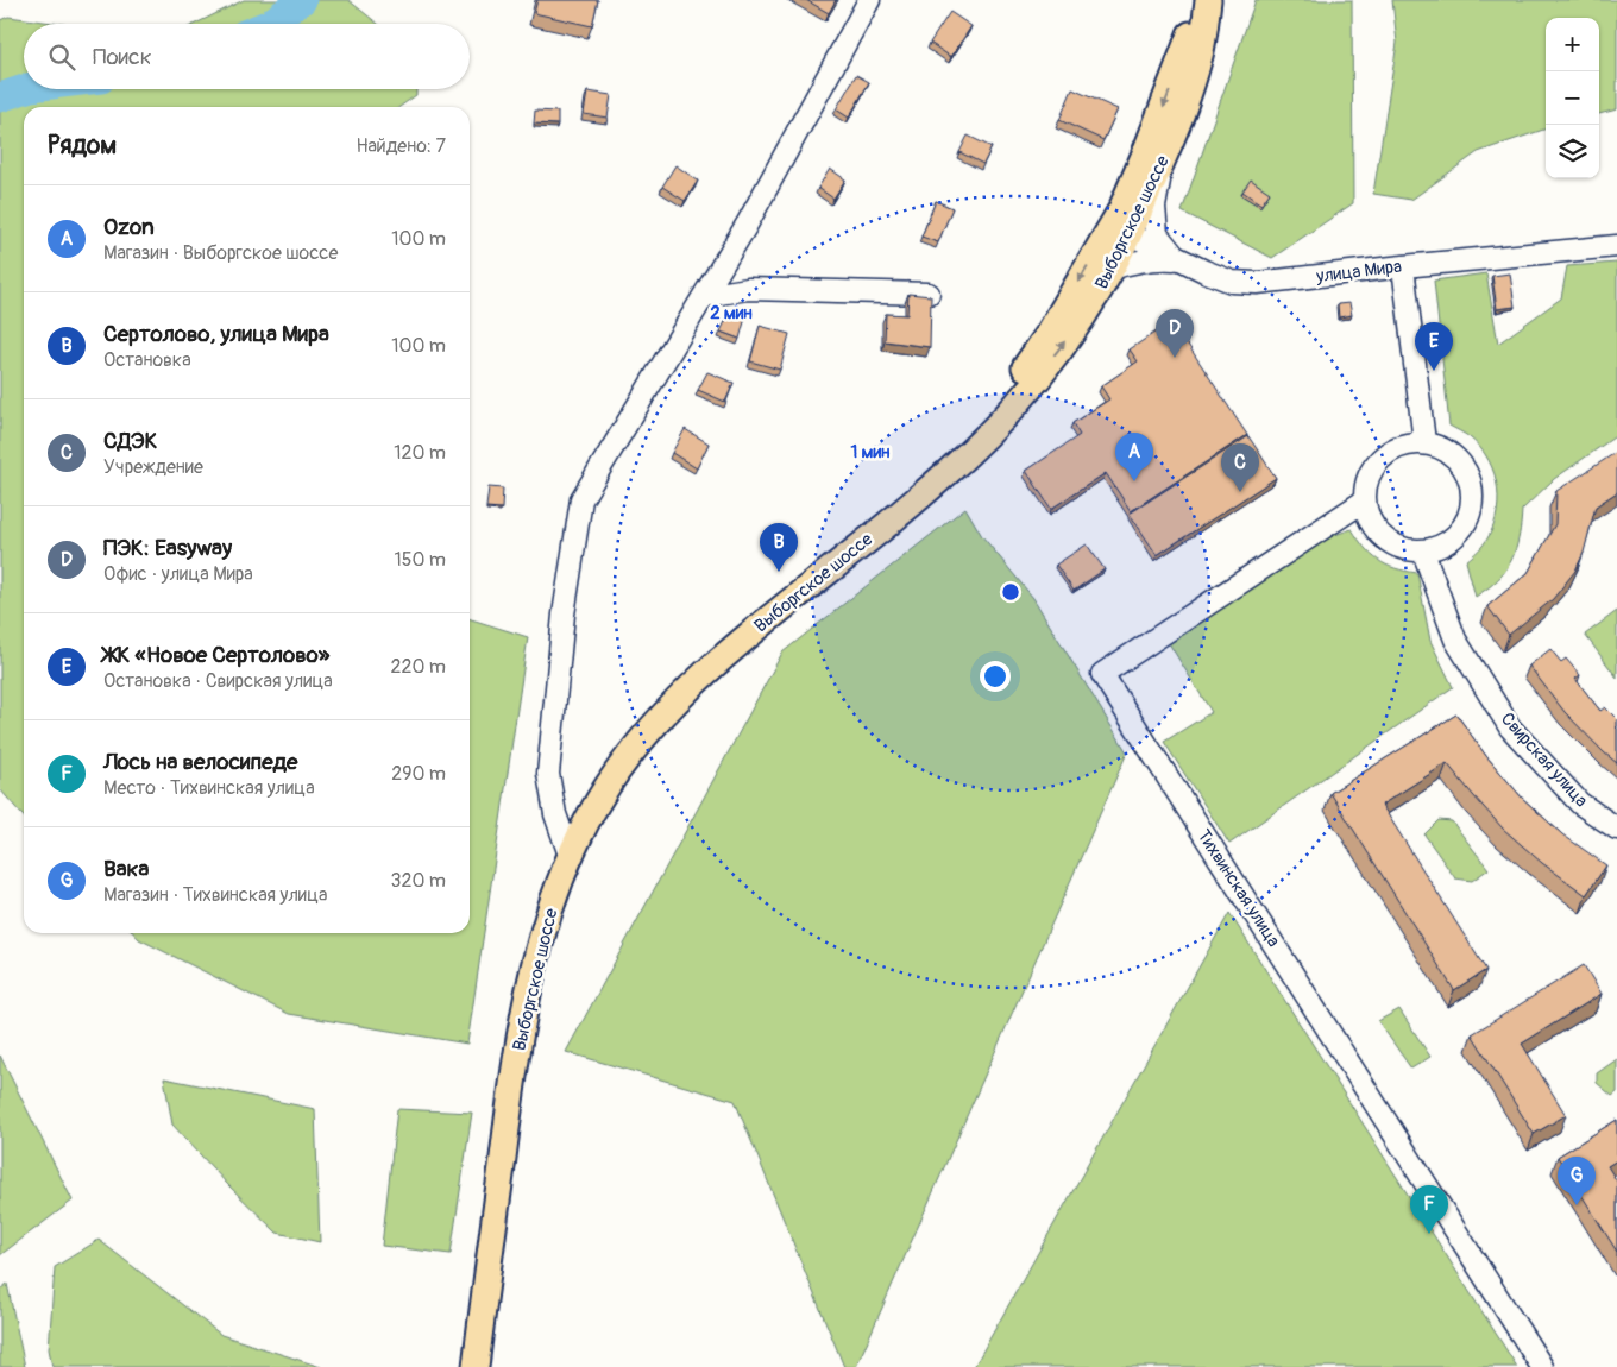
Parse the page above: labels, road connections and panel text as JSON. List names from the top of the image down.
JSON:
{
  "streets": {
    "main road": ["Выборгское шоссе"],
    "street": ["улица Мира", "Свирская улица", "Тихвинская улица"]
  },
  "crossings": [
    ["Выборгское шоссе", "улица Мира"],
    ["Свирская улица", "Тихвинская улица"]
  ],
  "page": {
    "map_buttons": ["+", "−"],
    "search": "Поиск",
    "heading": ["Рядом", "Найдено: 7"],
    "list": [
      {
        "mark": "A",
        "name": "Ozon",
        "note": "Магазин · Выборгское шоссе",
        "value": "100 m"
      },
      {
        "mark": "B",
        "name": "Сертолово, улица Мира",
        "note": "Остановка",
        "value": "100 m"
      },
      {
        "mark": "C",
        "name": "СДЭК",
        "note": "Учреждение",
        "value": "120 m"
      },
      {
        "mark": "D",
        "name": "ПЭК: Easyway",
        "note": "Офис · улица Мира",
        "value": "150 m"
      },
      {
        "mark": "E",
        "name": "ЖК «Новое Сертолово»",
        "note": "Остановка · Свирская улица",
        "value": "220 m"
      },
      {
        "mark": "F",
        "name": "Лось на велосипеде",
        "note": "Место · Тихвинская улица",
        "value": "290 m"
      },
      {
        "mark": "G",
        "name": "Вака",
        "note": "Магазин · Тихвинская улица",
        "value": "320 m"
      }
    ],
    "pins": [
      "D",
      "E",
      "A",
      "C",
      "B",
      "G",
      "F"
    ]
  },
  "rings": ["2 мин", "1 мин"]
}
